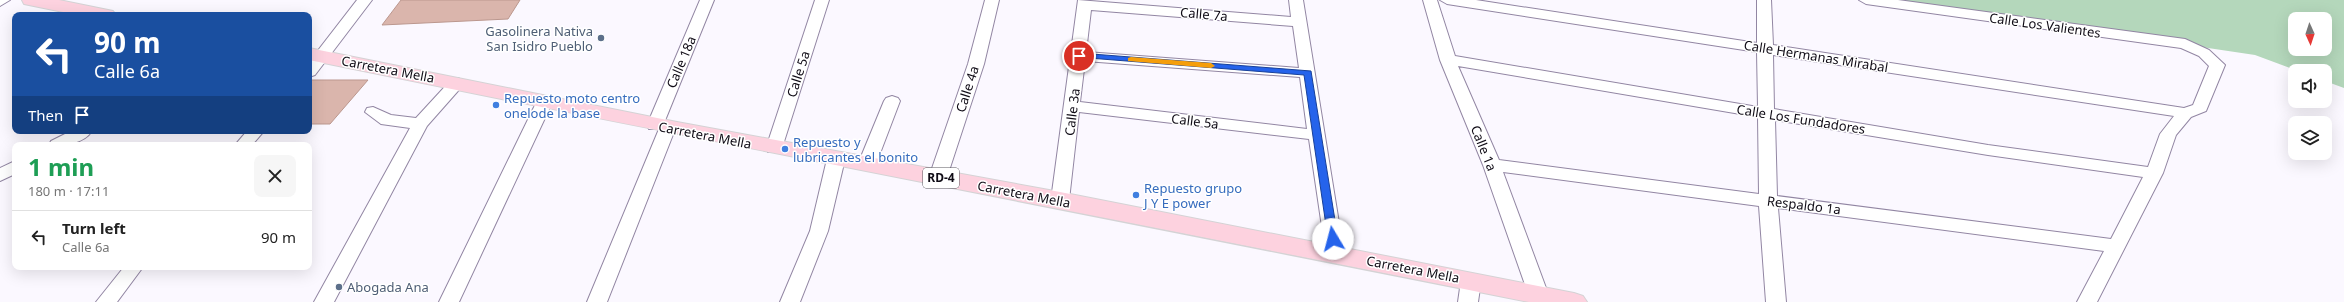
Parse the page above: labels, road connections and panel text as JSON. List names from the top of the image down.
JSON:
{
  "streets": {
    "main road": ["Carretera Mella", "RD-4"],
    "street": [
      "Calle 7a",
      "Calle Los Valientes",
      "Calle Hermanas Mirabal",
      "Calle 18a",
      "Calle 5a",
      "Calle 4a",
      "Calle 3a",
      "Calle Los Fundadores",
      "Calle 1a",
      "Respaldo 1a"
    ]
  },
  "crossings": [
    ["Calle 7a", "Calle 3a"],
    ["Calle Los Valientes", "Calle Hermanas Mirabal"],
    ["Calle 18a", "Carretera Mella"],
    ["Carretera Mella", "Calle 5a"],
    ["Carretera Mella", "Calle 4a"],
    ["Carretera Mella", "Calle 3a"],
    ["Carretera Mella", "Calle 1a"],
    ["Calle 5a", "Calle 3a"],
    ["Calle Los Fundadores", "Calle 1a"],
    ["Calle 1a", "Respaldo 1a"]
  ],
  "places": [
    "Gasolinera Nativa San Isidro Pueblo",
    "Repuesto moto centro onelode la base",
    "Repuesto y lubricantes el bonito",
    "Repuesto grupo J Y E power",
    "Abogada Ana"
  ],
  "north": "bottom",
  "page": {
    "turn": ["90 m", "Calle 6a"],
    "then": "Then",
    "heading": ["1 min", "180 m · 17:11"],
    "list": [
      {
        "name": "Turn left",
        "note": "Calle 6a",
        "value": "90 m"
      }
    ]
  }
}
